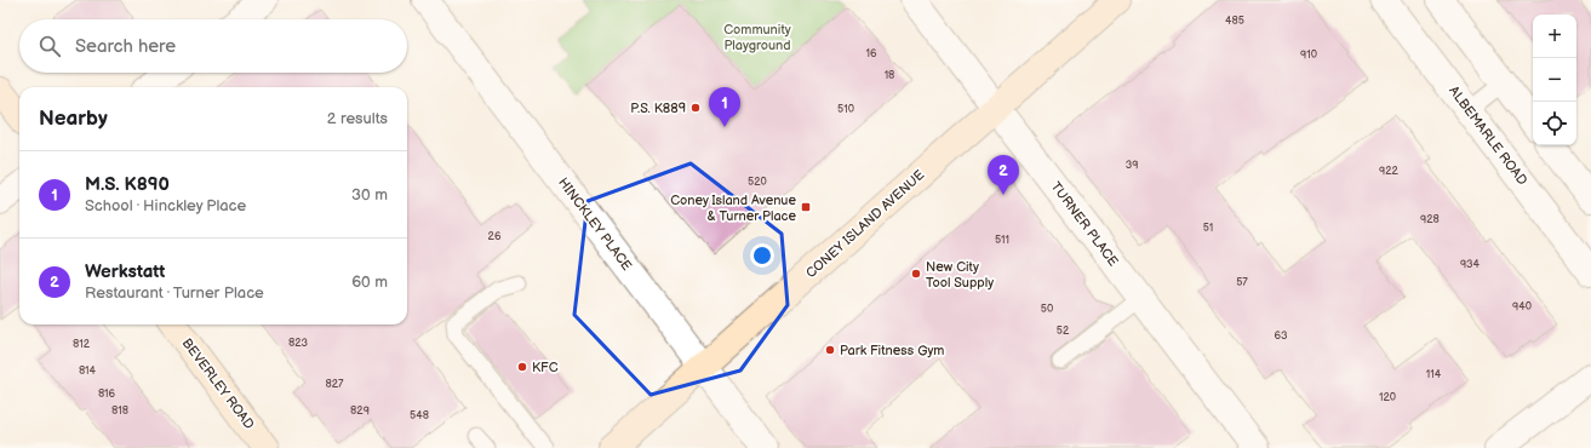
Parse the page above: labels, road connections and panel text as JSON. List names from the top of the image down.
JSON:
{
  "streets": {
    "main road": ["CONEY ISLAND AVENUE", "BEVERLEY ROAD"],
    "street": ["ALBEMARLE ROAD", "HINCKLEY PLACE", "TURNER PLACE"]
  },
  "crossings": [
    ["HINCKLEY PLACE", "CONEY ISLAND AVENUE"],
    ["CONEY ISLAND AVENUE", "TURNER PLACE"]
  ],
  "parks": ["Community Playground"],
  "places": {
    "other": [
      "P.S. K889",
      "New City Tool Supply",
      "Park Fitness Gym",
      "KFC"
    ],
    "transit": ["Coney Island Avenue & Turner Place"]
  },
  "house_numbers": [
    "485",
    "16",
    "910",
    "18",
    "510",
    "39",
    "922",
    "520",
    "928",
    "51",
    "26",
    "511",
    "934",
    "57",
    "940",
    "50",
    "52",
    "63",
    "823",
    "812",
    "814",
    "114",
    "827",
    "816",
    "120",
    "818",
    "829",
    "548"
  ],
  "page": {
    "map_buttons": ["+", "−"],
    "search": "Search here",
    "pins": ["1", "2"],
    "heading": ["Nearby", "2 results"],
    "list": [
      {
        "mark": "1",
        "name": "M.S. K890",
        "note": "School · Hinckley Place",
        "value": "30 m"
      },
      {
        "mark": "2",
        "name": "Werkstatt",
        "note": "Restaurant · Turner Place",
        "value": "60 m"
      }
    ]
  }
}
